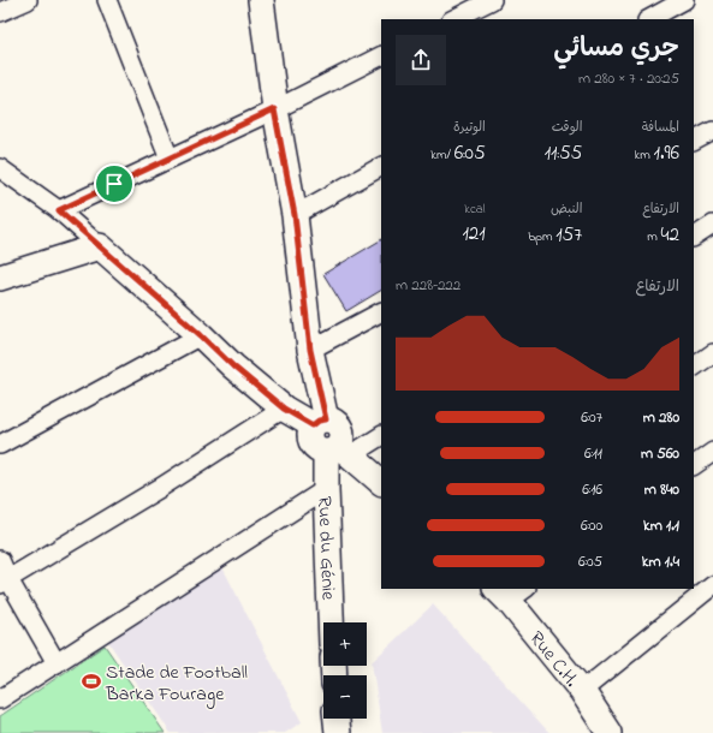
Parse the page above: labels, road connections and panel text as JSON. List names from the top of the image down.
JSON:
{
  "streets": {
    "street": ["Rue du Génie", "Rue C.H."]
  },
  "places": {
    "sports": ["Stade de Football Barka Fourage"]
  },
  "page": {
    "heading": ["جري مسائي", "20:25 · 7 × 280 m"],
    "stats": [
      ["المسافة", "1.96 km"],
      ["الوقت", "11:55"],
      ["الوتيرة", "6:05 /km"],
      ["الارتفاع", "42 m"],
      ["النبض", "157 bpm"],
      ["kcal", "121"]
    ],
    "chart": ["الارتفاع", "222–228 m"],
    "list": [
      {
        "name": "280 m",
        "note": "6:07"
      },
      {
        "name": "560 m",
        "note": "6:11"
      },
      {
        "name": "840 m",
        "note": "6:16"
      },
      {
        "name": "1.1 km",
        "note": "6:00"
      },
      {
        "name": "1.4 km",
        "note": "6:05"
      }
    ],
    "map_buttons": ["+", "−"]
  }
}
